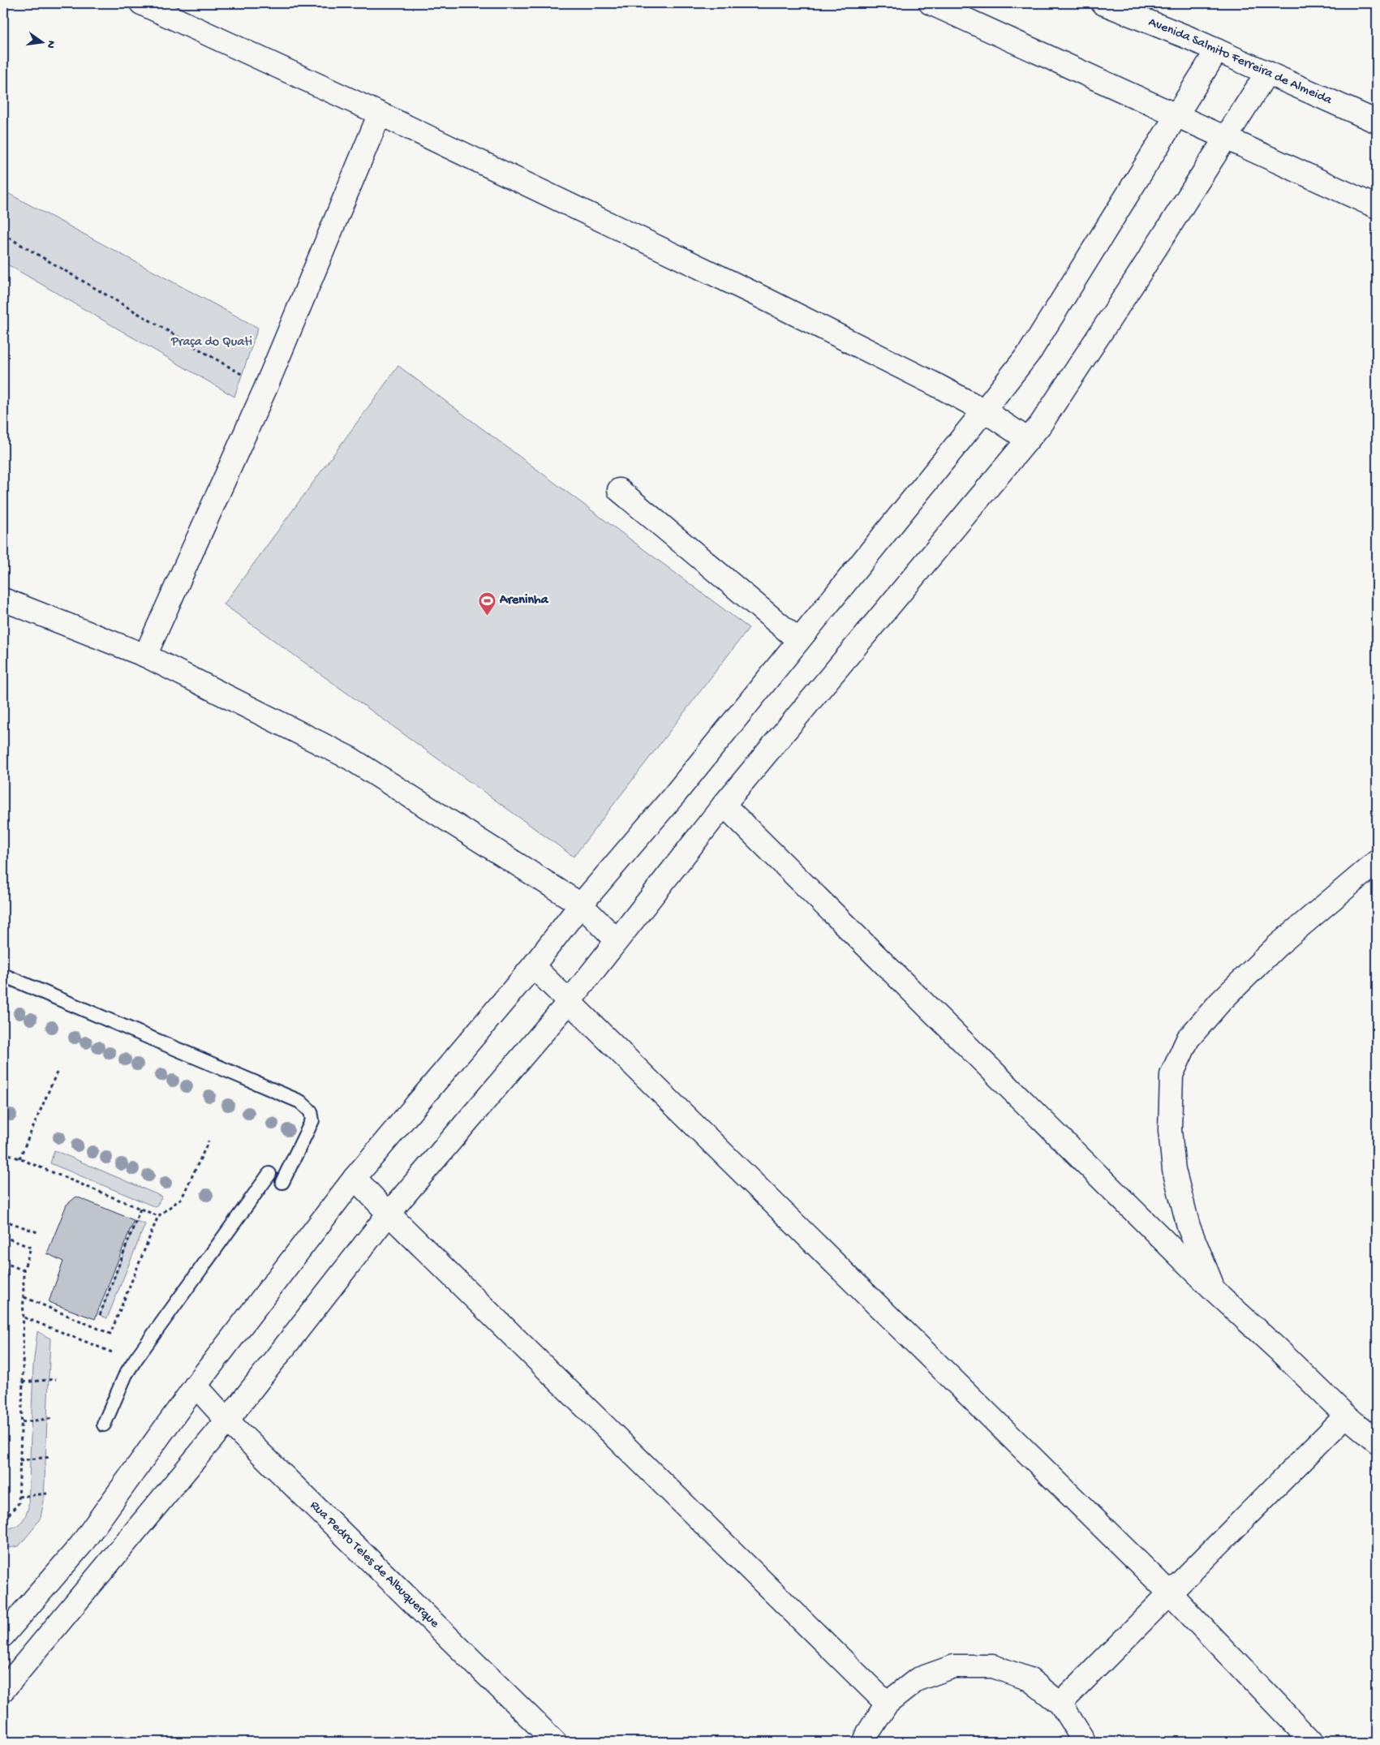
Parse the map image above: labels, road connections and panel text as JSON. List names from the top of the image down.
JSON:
{
  "streets": {
    "street": ["Avenida Salmito Ferreira de Almeida", "Rua Pedro Teles de Albuquerque"]
  },
  "parks": ["Praça do Quati"],
  "places": {
    "sports": ["Areninha"]
  },
  "north": "right"
}
